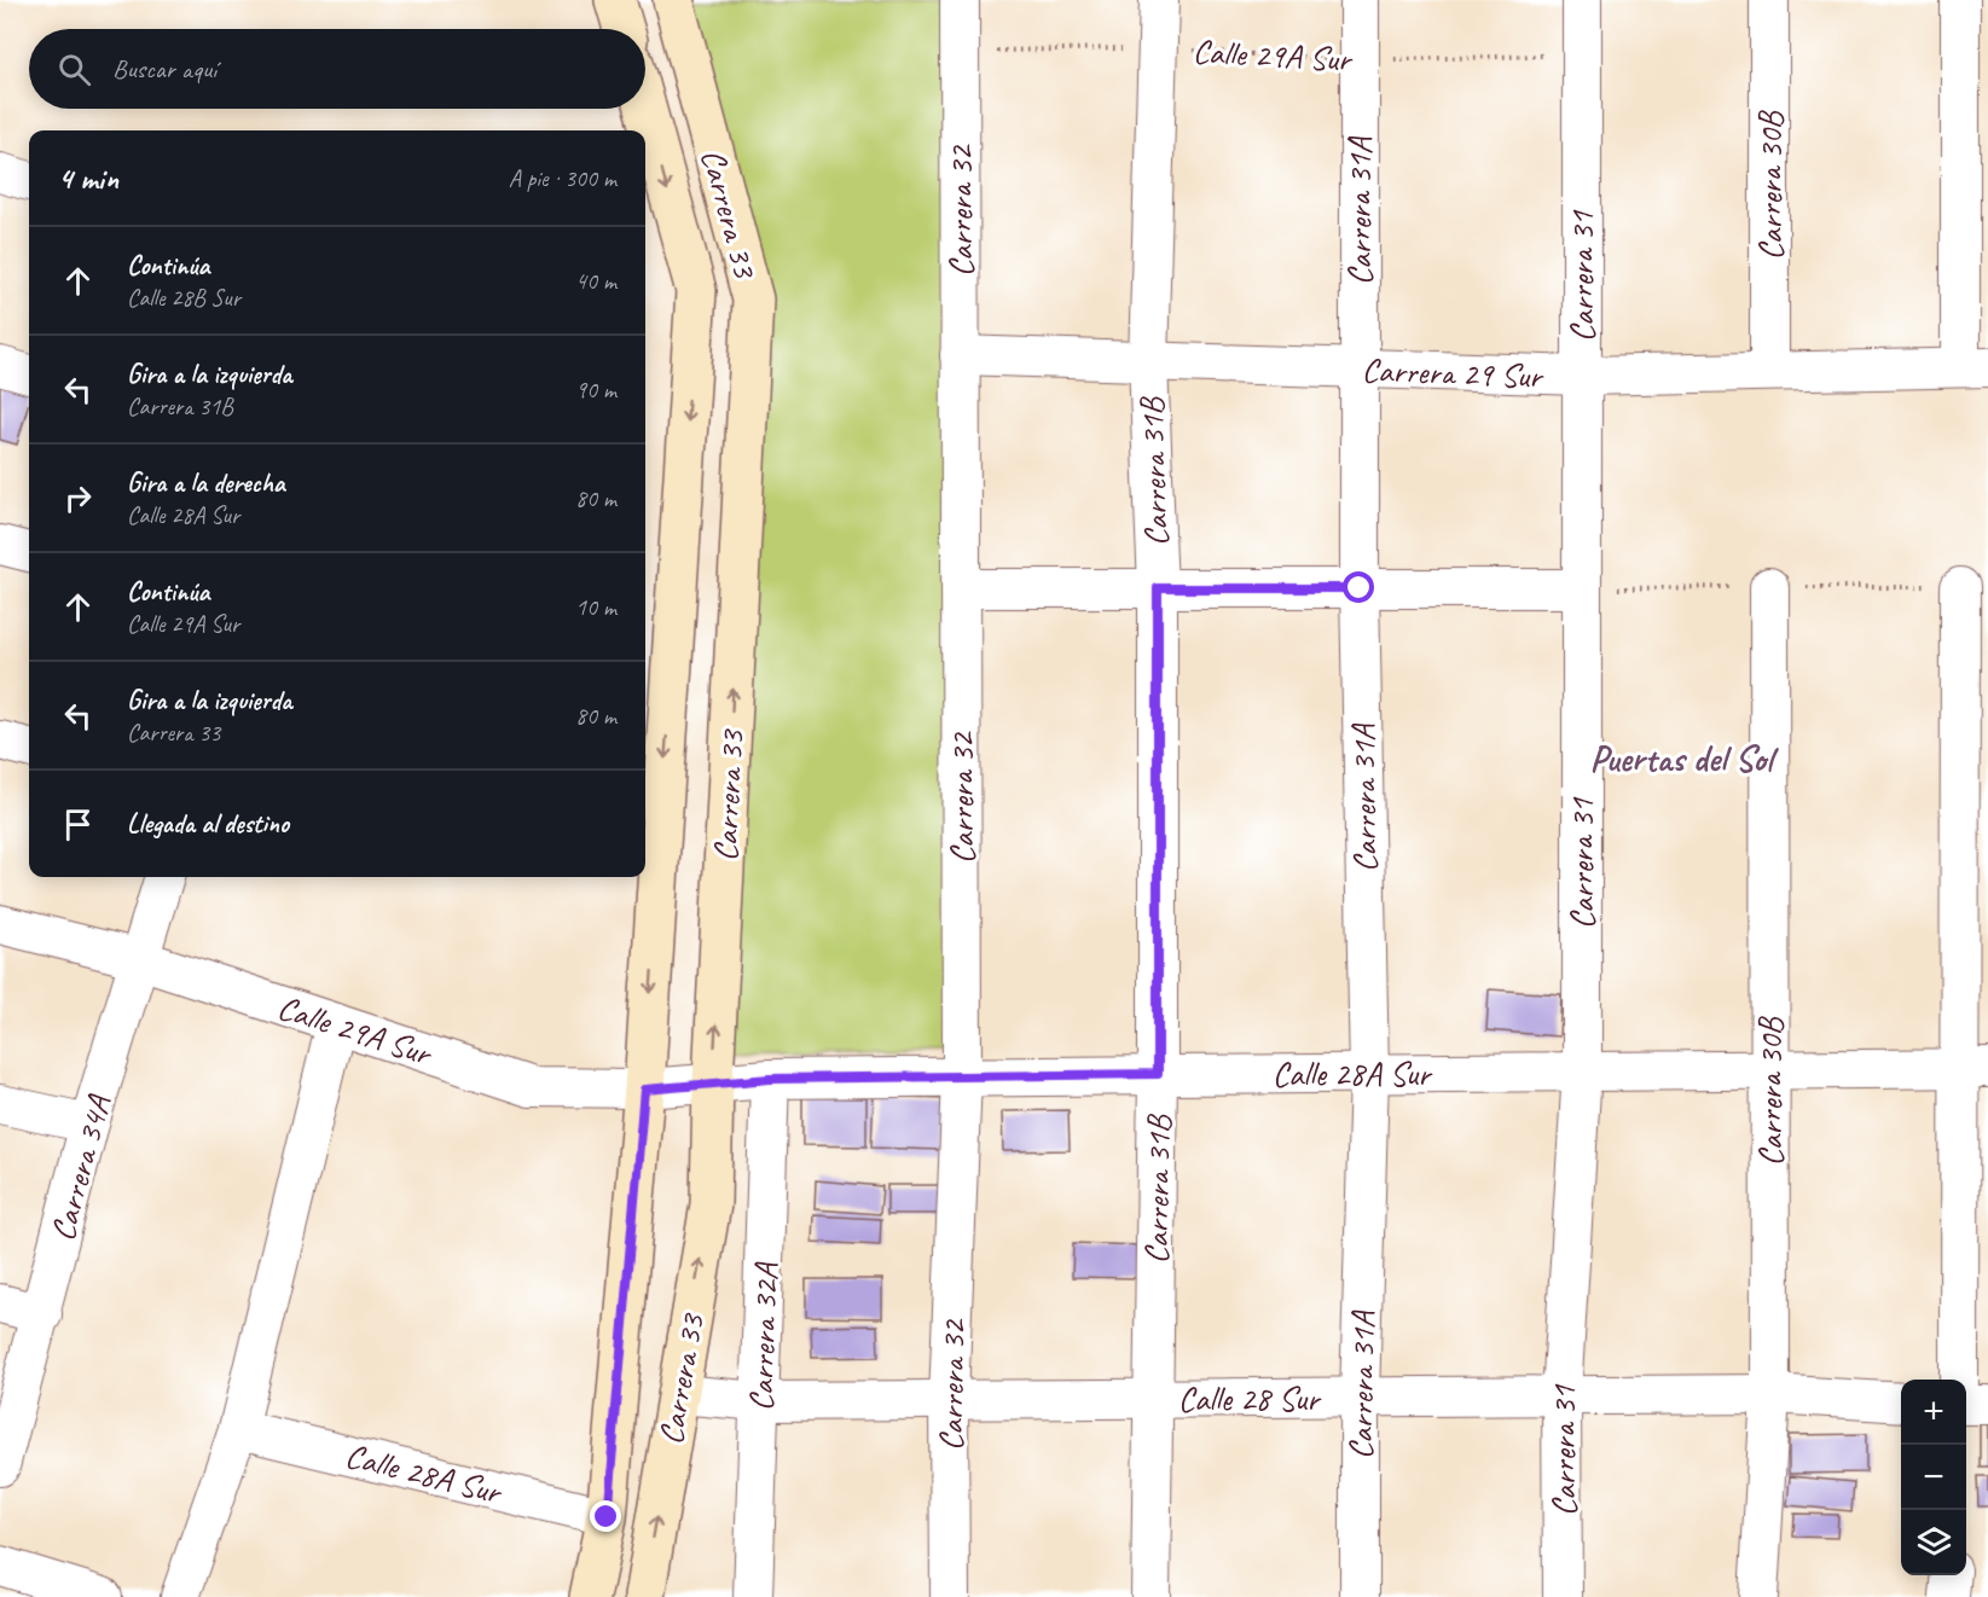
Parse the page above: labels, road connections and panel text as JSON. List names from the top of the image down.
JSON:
{
  "streets": {
    "main road": ["Carrera 33"],
    "street": [
      "Calle 29A Sur",
      "Carrera 30B",
      "Carrera 32",
      "Carrera 31A",
      "Carrera 31",
      "Carrera 29 Sur",
      "Carrera 31B",
      "Calle 28A Sur",
      "Carrera 34A",
      "Carrera 32A",
      "Calle 28 Sur"
    ]
  },
  "crossings": [
    ["Calle 29A Sur", "Carrera 32"],
    ["Calle 29A Sur", "Carrera 31A"],
    ["Calle 29A Sur", "Carrera 33"],
    ["Calle 29A Sur", "Carrera 31"],
    ["Calle 29A Sur", "Carrera 31B"],
    ["Calle 29A Sur", "Calle 28A Sur"],
    ["Calle 29A Sur", "Carrera 34A"],
    ["Carrera 30B", "Carrera 29 Sur"],
    ["Carrera 30B", "Calle 28A Sur"],
    ["Carrera 30B", "Calle 28 Sur"],
    ["Carrera 32", "Carrera 29 Sur"],
    ["Carrera 32", "Calle 28A Sur"],
    ["Carrera 32", "Calle 28 Sur"],
    ["Carrera 31A", "Carrera 29 Sur"],
    ["Carrera 31A", "Calle 28A Sur"],
    ["Carrera 31A", "Calle 28 Sur"],
    ["Carrera 33", "Calle 28A Sur"],
    ["Carrera 33", "Calle 28 Sur"],
    ["Carrera 31", "Carrera 29 Sur"],
    ["Carrera 31", "Calle 28A Sur"],
    ["Carrera 31", "Calle 28 Sur"],
    ["Carrera 29 Sur", "Carrera 31B"],
    ["Carrera 31B", "Calle 28A Sur"],
    ["Carrera 31B", "Calle 28 Sur"],
    ["Calle 28A Sur", "Carrera 32A"],
    ["Carrera 32A", "Calle 28 Sur"]
  ],
  "districts": ["Puertas del Sol"],
  "page": {
    "search": "Buscar aquí",
    "heading": ["4 min", "A pie · 300 m"],
    "list": [
      ["Continúa", "Calle 28B Sur", "40 m"],
      ["Gira a la izquierda", "Carrera 31B", "90 m"],
      ["Gira a la derecha", "Calle 28A Sur", "80 m"],
      ["Continúa", "Calle 29A Sur", "10 m"],
      ["Gira a la izquierda", "Carrera 33", "80 m"],
      "Llegada al destino"
    ],
    "map_buttons": ["+", "−"]
  }
}
